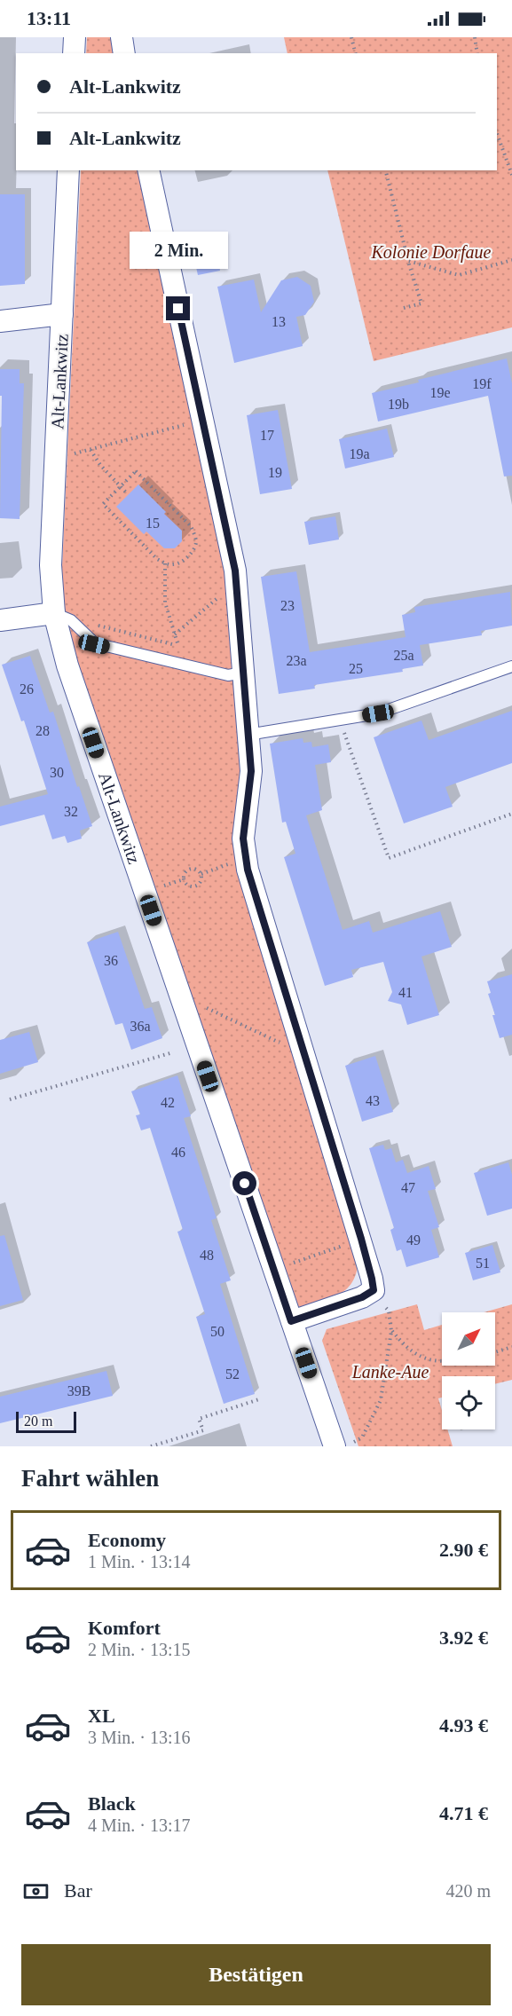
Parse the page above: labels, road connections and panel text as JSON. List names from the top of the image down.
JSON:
{
  "streets": {
    "street": ["Alt-Lankwitz"]
  },
  "parks": ["Kolonie Dorfaue", "Lanke-Aue"],
  "house_numbers": [
    "13",
    "19f",
    "19e",
    "19b",
    "17",
    "19a",
    "19",
    "15",
    "23",
    "25a",
    "23a",
    "25",
    "26",
    "28",
    "30",
    "32",
    "36",
    "41",
    "36a",
    "43",
    "42",
    "46",
    "47",
    "49",
    "48",
    "51",
    "50",
    "52",
    "39B"
  ],
  "scale_bar": "20 m",
  "north": "top right",
  "page": {
    "status": "13:11",
    "banner": ["Alt-Lankwitz", "Alt-Lankwitz"],
    "bubble": "2 Min.",
    "scale": "20 m",
    "heading": "Fahrt wählen",
    "list": [
      {
        "name": "Economy",
        "note": "1 Min. · 13:14",
        "value": "2.90 €"
      },
      {
        "name": "Komfort",
        "note": "2 Min. · 13:15",
        "value": "3.92 €"
      },
      {
        "name": "XL",
        "note": "3 Min. · 13:16",
        "value": "4.93 €"
      },
      {
        "name": "Black",
        "note": "4 Min. · 13:17",
        "value": "4.71 €"
      }
    ],
    "pay": ["Bar", "420 m"],
    "buttons": "Bestätigen"
  }
}
